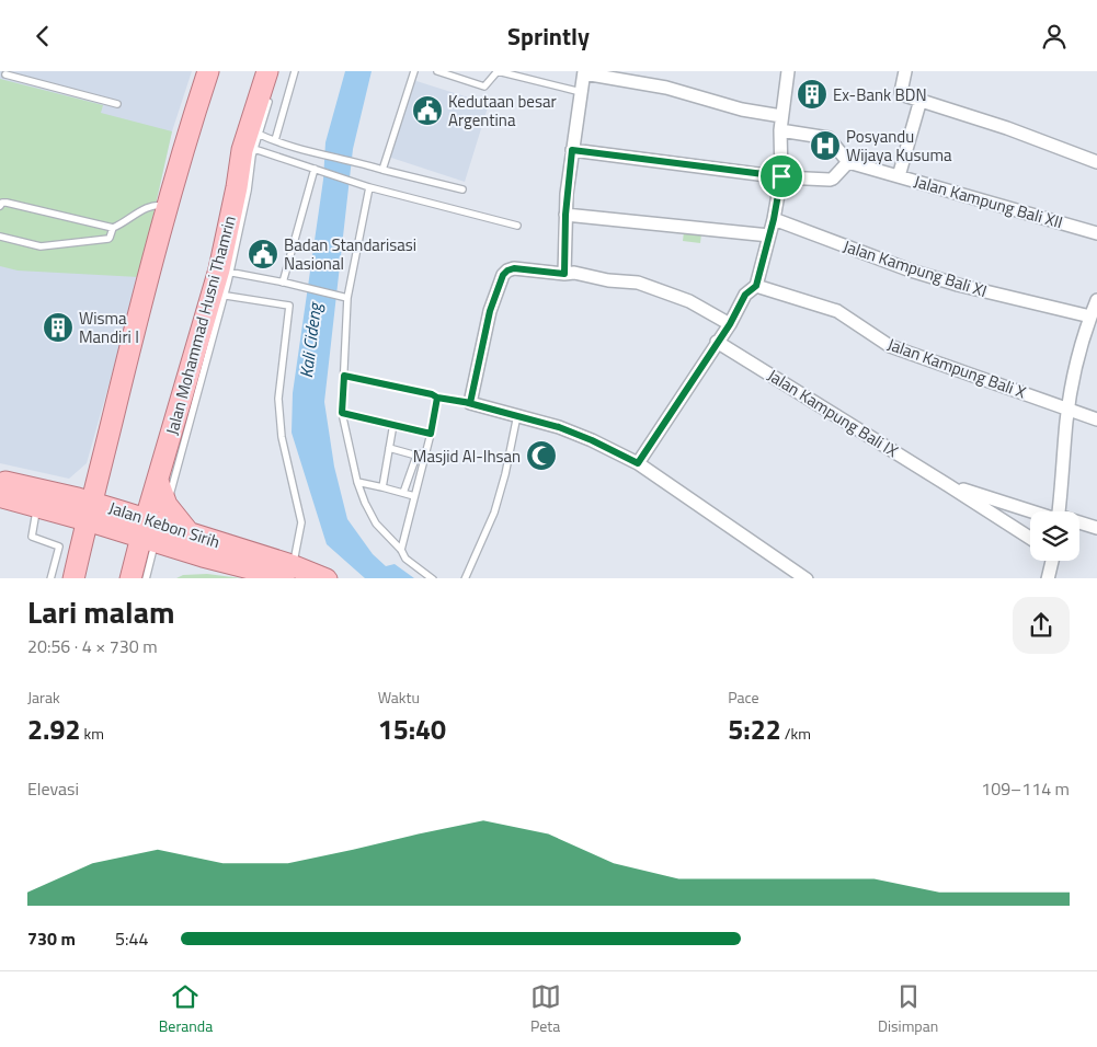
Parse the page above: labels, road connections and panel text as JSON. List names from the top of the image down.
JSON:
{
  "streets": {
    "main road": ["Jalan Mohammad Husni Thamrin", "Jalan Kebon Sirih"],
    "street": [
      "Jalan Kampung Bali XII",
      "Jalan Kampung Bali XI",
      "Jalan Kampung Bali X",
      "Jalan Kampung Bali IX"
    ]
  },
  "crossings": [
    ["Jalan Mohammad Husni Thamrin", "Jalan Kebon Sirih"]
  ],
  "water": ["Kali Cideng"],
  "places": {
    "building": ["Ex-Bank BDN", "Wisma Mandiri I"],
    "public building": ["Kedutaan besar Argentina", "Badan Standarisasi Nasional"],
    "hospital": ["Posyandu Wijaya Kusuma"],
    "mosque": ["Masjid Al-Ihsan"]
  },
  "page": {
    "header": "Sprintly",
    "heading": ["Lari malam", "20:56 · 4 × 730 m"],
    "stats": [
      ["Jarak", "2.92 km"],
      ["Waktu", "15:40"],
      ["Pace", "5:22 /km"]
    ],
    "chart": ["Elevasi", "109–114 m"],
    "list": [
      {
        "name": "730 m",
        "note": "5:44"
      }
    ],
    "tabs": ["Beranda", "Peta", "Disimpan"]
  }
}
